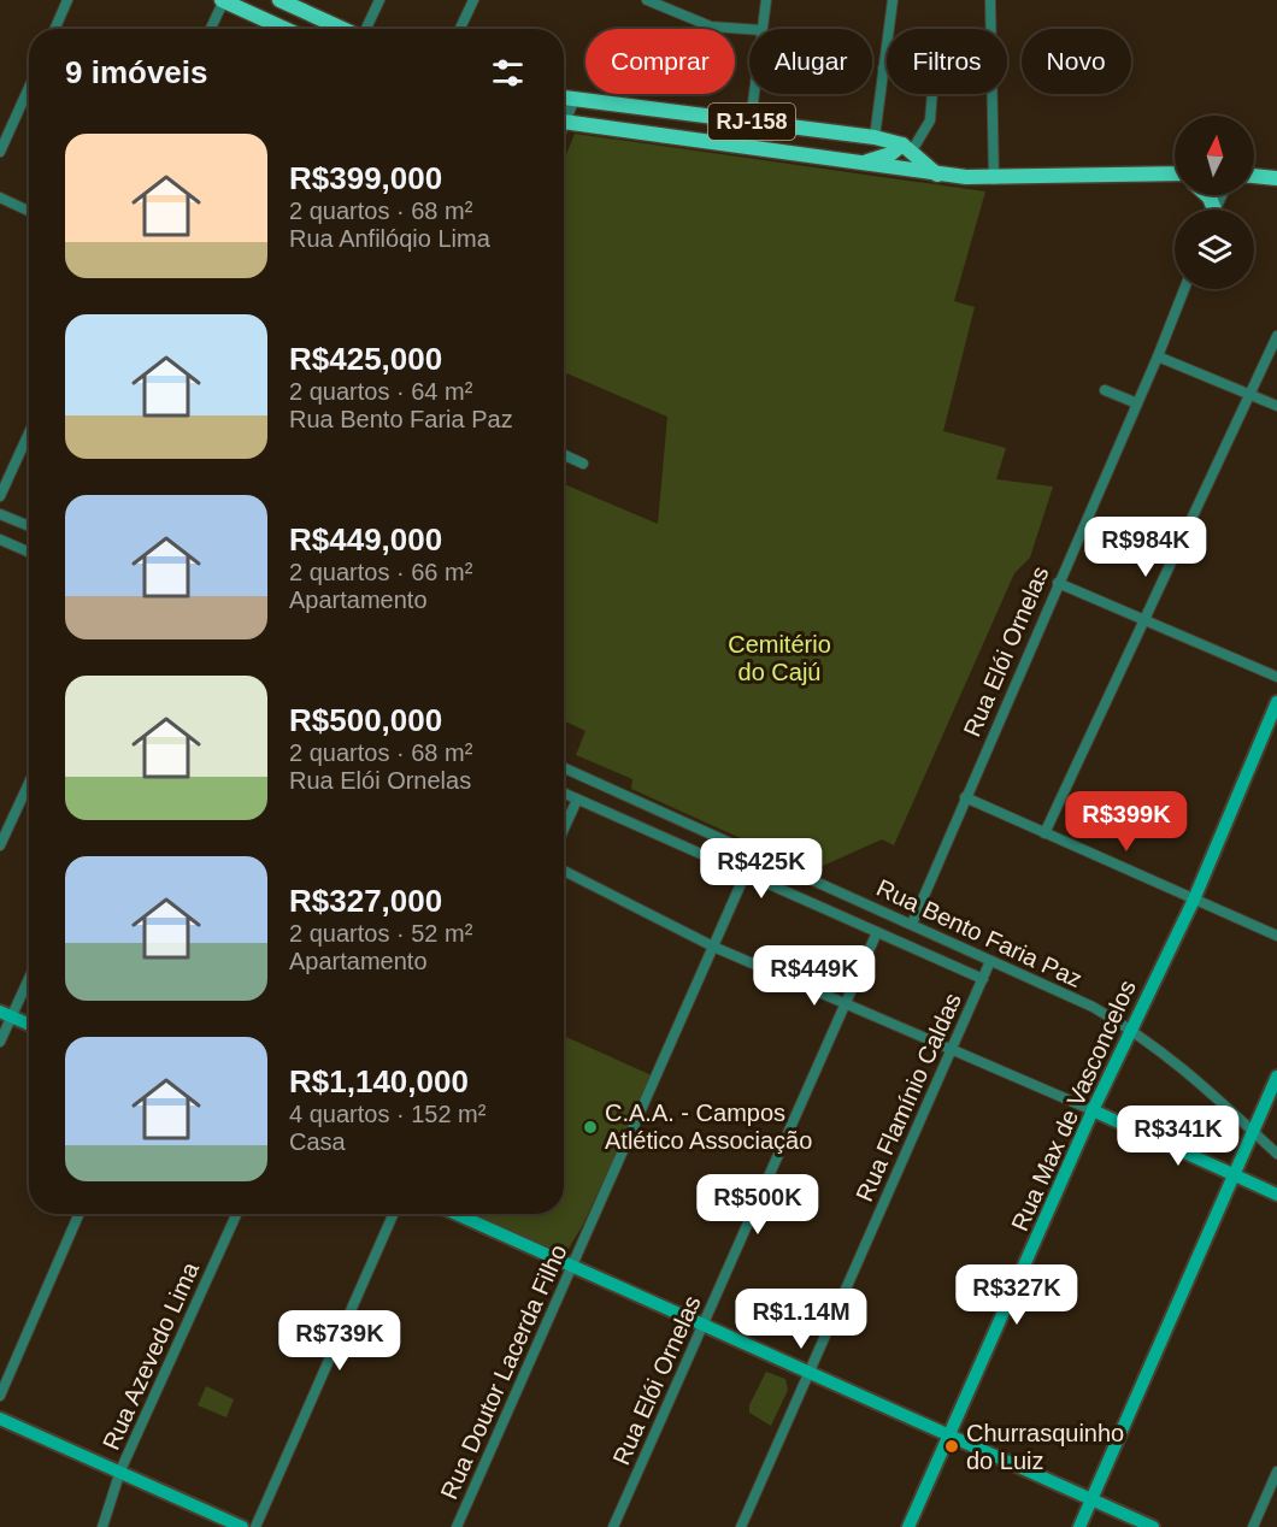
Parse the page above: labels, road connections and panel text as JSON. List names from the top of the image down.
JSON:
{
  "streets": {
    "main road": ["RJ-158", "Rua Max de Vasconcelos"],
    "street": [
      "Rua Elói Ornelas",
      "Rua Bento Faria Paz",
      "Rua Flamínio Caldas",
      "Rua Azevedo Lima",
      "Rua Doutor Lacerda Filho"
    ]
  },
  "crossings": [
    ["Rua Elói Ornelas", "Rua Bento Faria Paz"],
    ["Rua Bento Faria Paz", "Rua Flamínio Caldas"],
    ["Rua Bento Faria Paz", "Rua Max de Vasconcelos"],
    ["Rua Bento Faria Paz", "Rua Doutor Lacerda Filho"]
  ],
  "parks": ["Cemitério do Cajú"],
  "places": ["C.A.A. - Campos Atlético Associação", "Churrasquinho do Luiz"],
  "north": "top",
  "page": {
    "chip": [
      "Comprar",
      "Alugar",
      "Filtros",
      "Novo"
    ],
    "heading": "9 imóveis",
    "list": [
      {
        "name": "R$399,000",
        "note": "2 quartos · 68 m² · Rua Anfilóqio Lima"
      },
      {
        "name": "R$425,000",
        "note": "2 quartos · 64 m² · Rua Bento Faria Paz"
      },
      {
        "name": "R$449,000",
        "note": "2 quartos · 66 m² · Apartamento"
      },
      {
        "name": "R$500,000",
        "note": "2 quartos · 68 m² · Rua Elói Ornelas"
      },
      {
        "name": "R$327,000",
        "note": "2 quartos · 52 m² · Apartamento"
      },
      {
        "name": "R$1,140,000",
        "note": "4 quartos · 152 m² · Casa"
      }
    ],
    "price": [
      "R$984K",
      "R$399K",
      "R$425K",
      "R$449K",
      "R$341K",
      "R$500K",
      "R$327K",
      "R$1.14M",
      "R$739K"
    ]
  }
}
